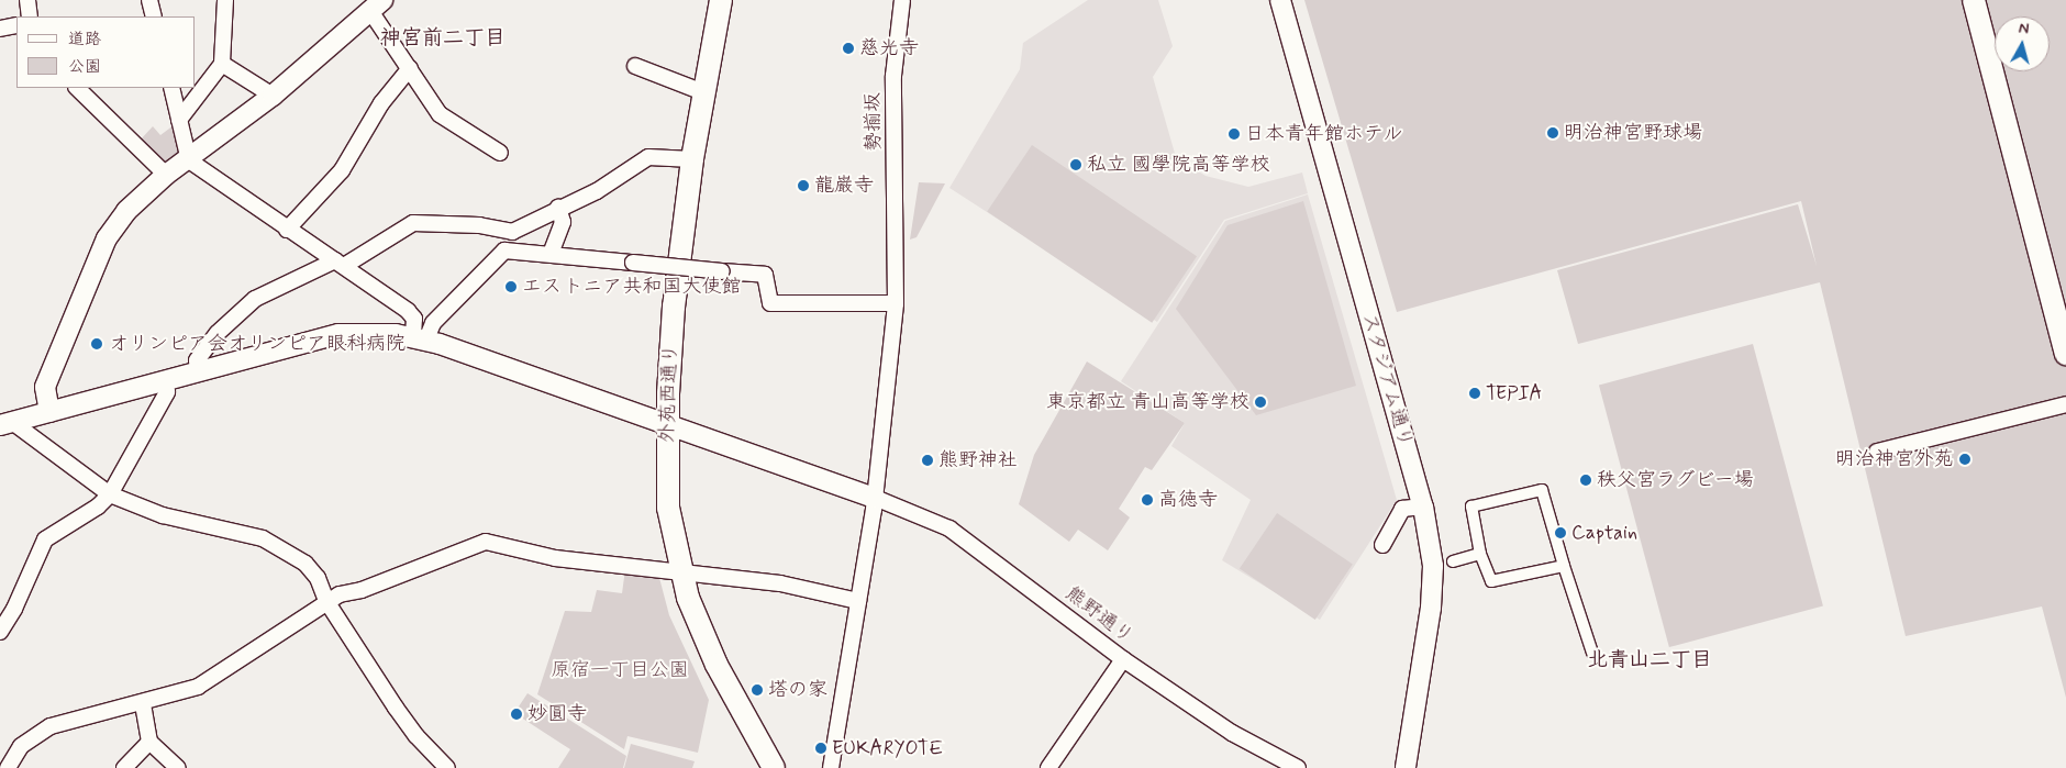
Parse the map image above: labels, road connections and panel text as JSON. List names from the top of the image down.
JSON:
{
  "streets": {
    "main road": ["外苑西通り"],
    "street": ["勢揃坂", "スタジアム通り", "熊野通り"]
  },
  "crossings": [
    ["勢揃坂", "熊野通り"]
  ],
  "districts": ["神宮前二丁目", "北青山二丁目"],
  "parks": ["原宿一丁目公園"],
  "places": [
    "慈光寺",
    "明治神宮野球場",
    "日本青年館ホテル",
    "私立 國學院高等学校",
    "龍巌寺",
    "エストニア共和国大使館",
    "オリンピア会オリンピア眼科病院",
    "TEPIA",
    "東京都立 青山高等学校",
    "明治神宮外苑",
    "熊野神社",
    "秩父宮ラグビー場",
    "高徳寺",
    "Captain",
    "塔の家",
    "妙圓寺",
    "EUKARYOTE"
  ],
  "legend": ["道路", "公園"],
  "north": "top"
}
